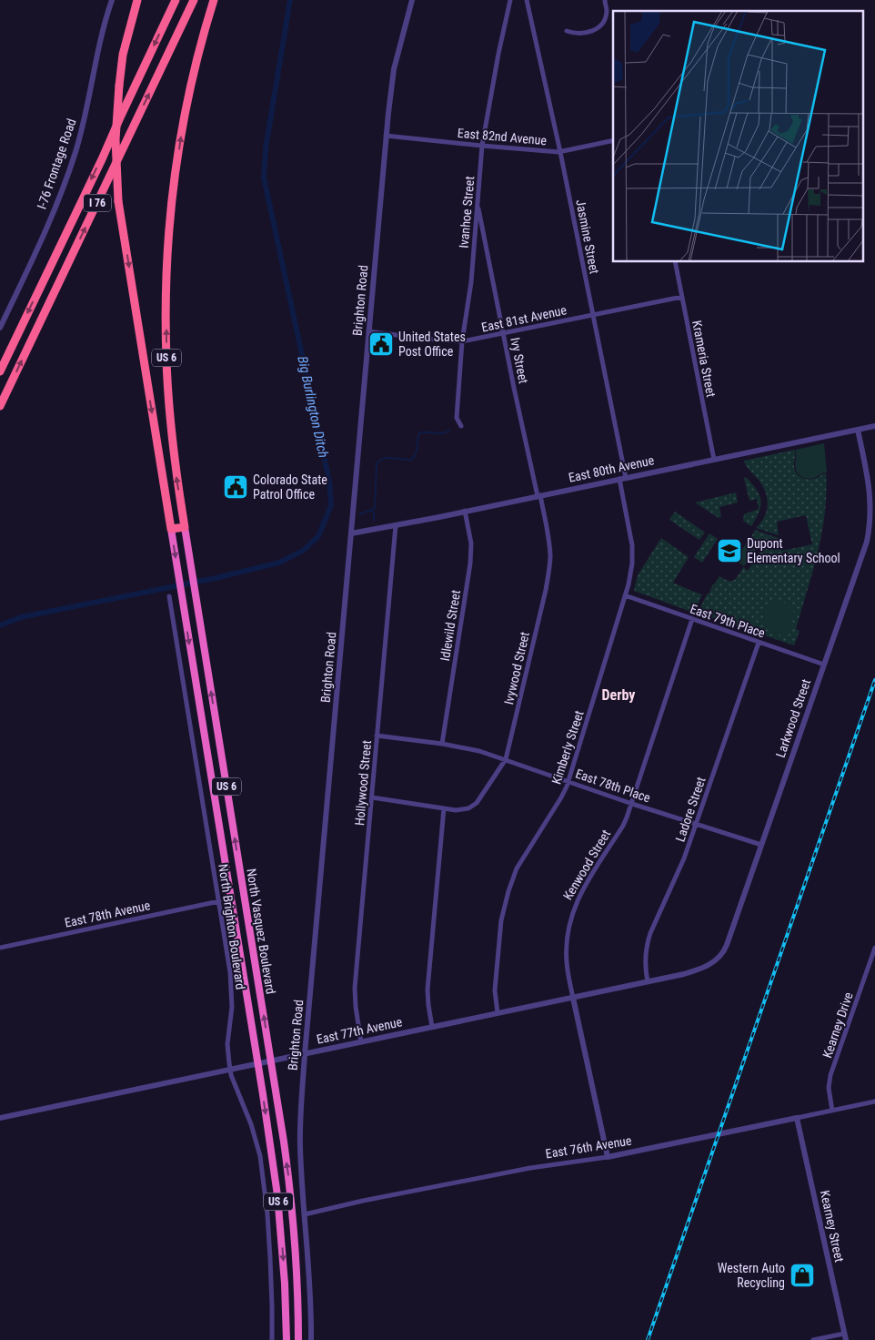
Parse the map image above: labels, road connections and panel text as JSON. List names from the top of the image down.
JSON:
{
  "streets": {
    "highway": ["I 76", "US 6", "North Vasquez Boulevard"],
    "street": [
      "East 82nd Avenue",
      "I-76 Frontage Road",
      "Ivanhoe Street",
      "Jasmine Street",
      "Brighton Road",
      "East 81st Avenue",
      "Krameria Street",
      "Ivy Street",
      "East 80th Avenue",
      "East 79th Place",
      "Idlewild Street",
      "Ivywood Street",
      "Larkwood Street",
      "Kimberly Street",
      "Hollywood Street",
      "East 78th Place",
      "Ladore Street",
      "Kenwood Street",
      "East 78th Avenue",
      "North Brighton Boulevard",
      "Kearney Drive",
      "East 77th Avenue",
      "East 76th Avenue",
      "Kearney Street"
    ]
  },
  "crossings": [
    ["East 82nd Avenue", "Ivanhoe Street"],
    ["East 82nd Avenue", "Jasmine Street"],
    ["East 82nd Avenue", "Brighton Road"],
    ["Ivanhoe Street", "East 81st Avenue"],
    ["Ivanhoe Street", "Ivy Street"],
    ["Jasmine Street", "East 81st Avenue"],
    ["Jasmine Street", "East 80th Avenue"],
    ["Brighton Road", "East 81st Avenue"],
    ["Brighton Road", "East 80th Avenue"],
    ["Brighton Road", "East 77th Avenue"],
    ["Brighton Road", "East 76th Avenue"],
    ["East 81st Avenue", "Krameria Street"],
    ["East 81st Avenue", "Ivy Street"],
    ["US 6", "North Vasquez Boulevard"],
    ["Krameria Street", "East 80th Avenue"],
    ["Ivy Street", "East 80th Avenue"],
    ["Ivy Street", "Ivywood Street"],
    ["East 80th Avenue", "Idlewild Street"],
    ["East 80th Avenue", "Ivywood Street"],
    ["East 80th Avenue", "Larkwood Street"],
    ["East 80th Avenue", "Kimberly Street"],
    ["East 80th Avenue", "Hollywood Street"],
    ["East 79th Place", "Larkwood Street"],
    ["East 79th Place", "Kimberly Street"],
    ["East 79th Place", "Ladore Street"],
    ["East 79th Place", "Kenwood Street"],
    ["Idlewild Street", "East 78th Place"],
    ["Ivywood Street", "East 78th Place"],
    ["Larkwood Street", "East 78th Place"],
    ["Larkwood Street", "East 77th Avenue"],
    ["Kimberly Street", "East 78th Place"],
    ["Kimberly Street", "East 77th Avenue"],
    ["Hollywood Street", "East 78th Place"],
    ["Hollywood Street", "East 77th Avenue"],
    ["East 78th Place", "Ladore Street"],
    ["East 78th Place", "Kenwood Street"],
    ["Ladore Street", "East 77th Avenue"],
    ["Kenwood Street", "East 77th Avenue"],
    ["Kenwood Street", "East 76th Avenue"],
    ["East 78th Avenue", "North Brighton Boulevard"],
    ["North Brighton Boulevard", "East 77th Avenue"],
    ["North Vasquez Boulevard", "East 77th Avenue"],
    ["Kearney Drive", "East 76th Avenue"],
    ["East 76th Avenue", "Kearney Street"]
  ],
  "districts": ["Derby"],
  "water": ["Big Burlington Ditch"],
  "places": {
    "public building": ["United States Post Office", "Colorado State Patrol Office"],
    "school or university": ["Dupont Elementary School"],
    "shop": ["Western Auto Recycling"]
  }
}
